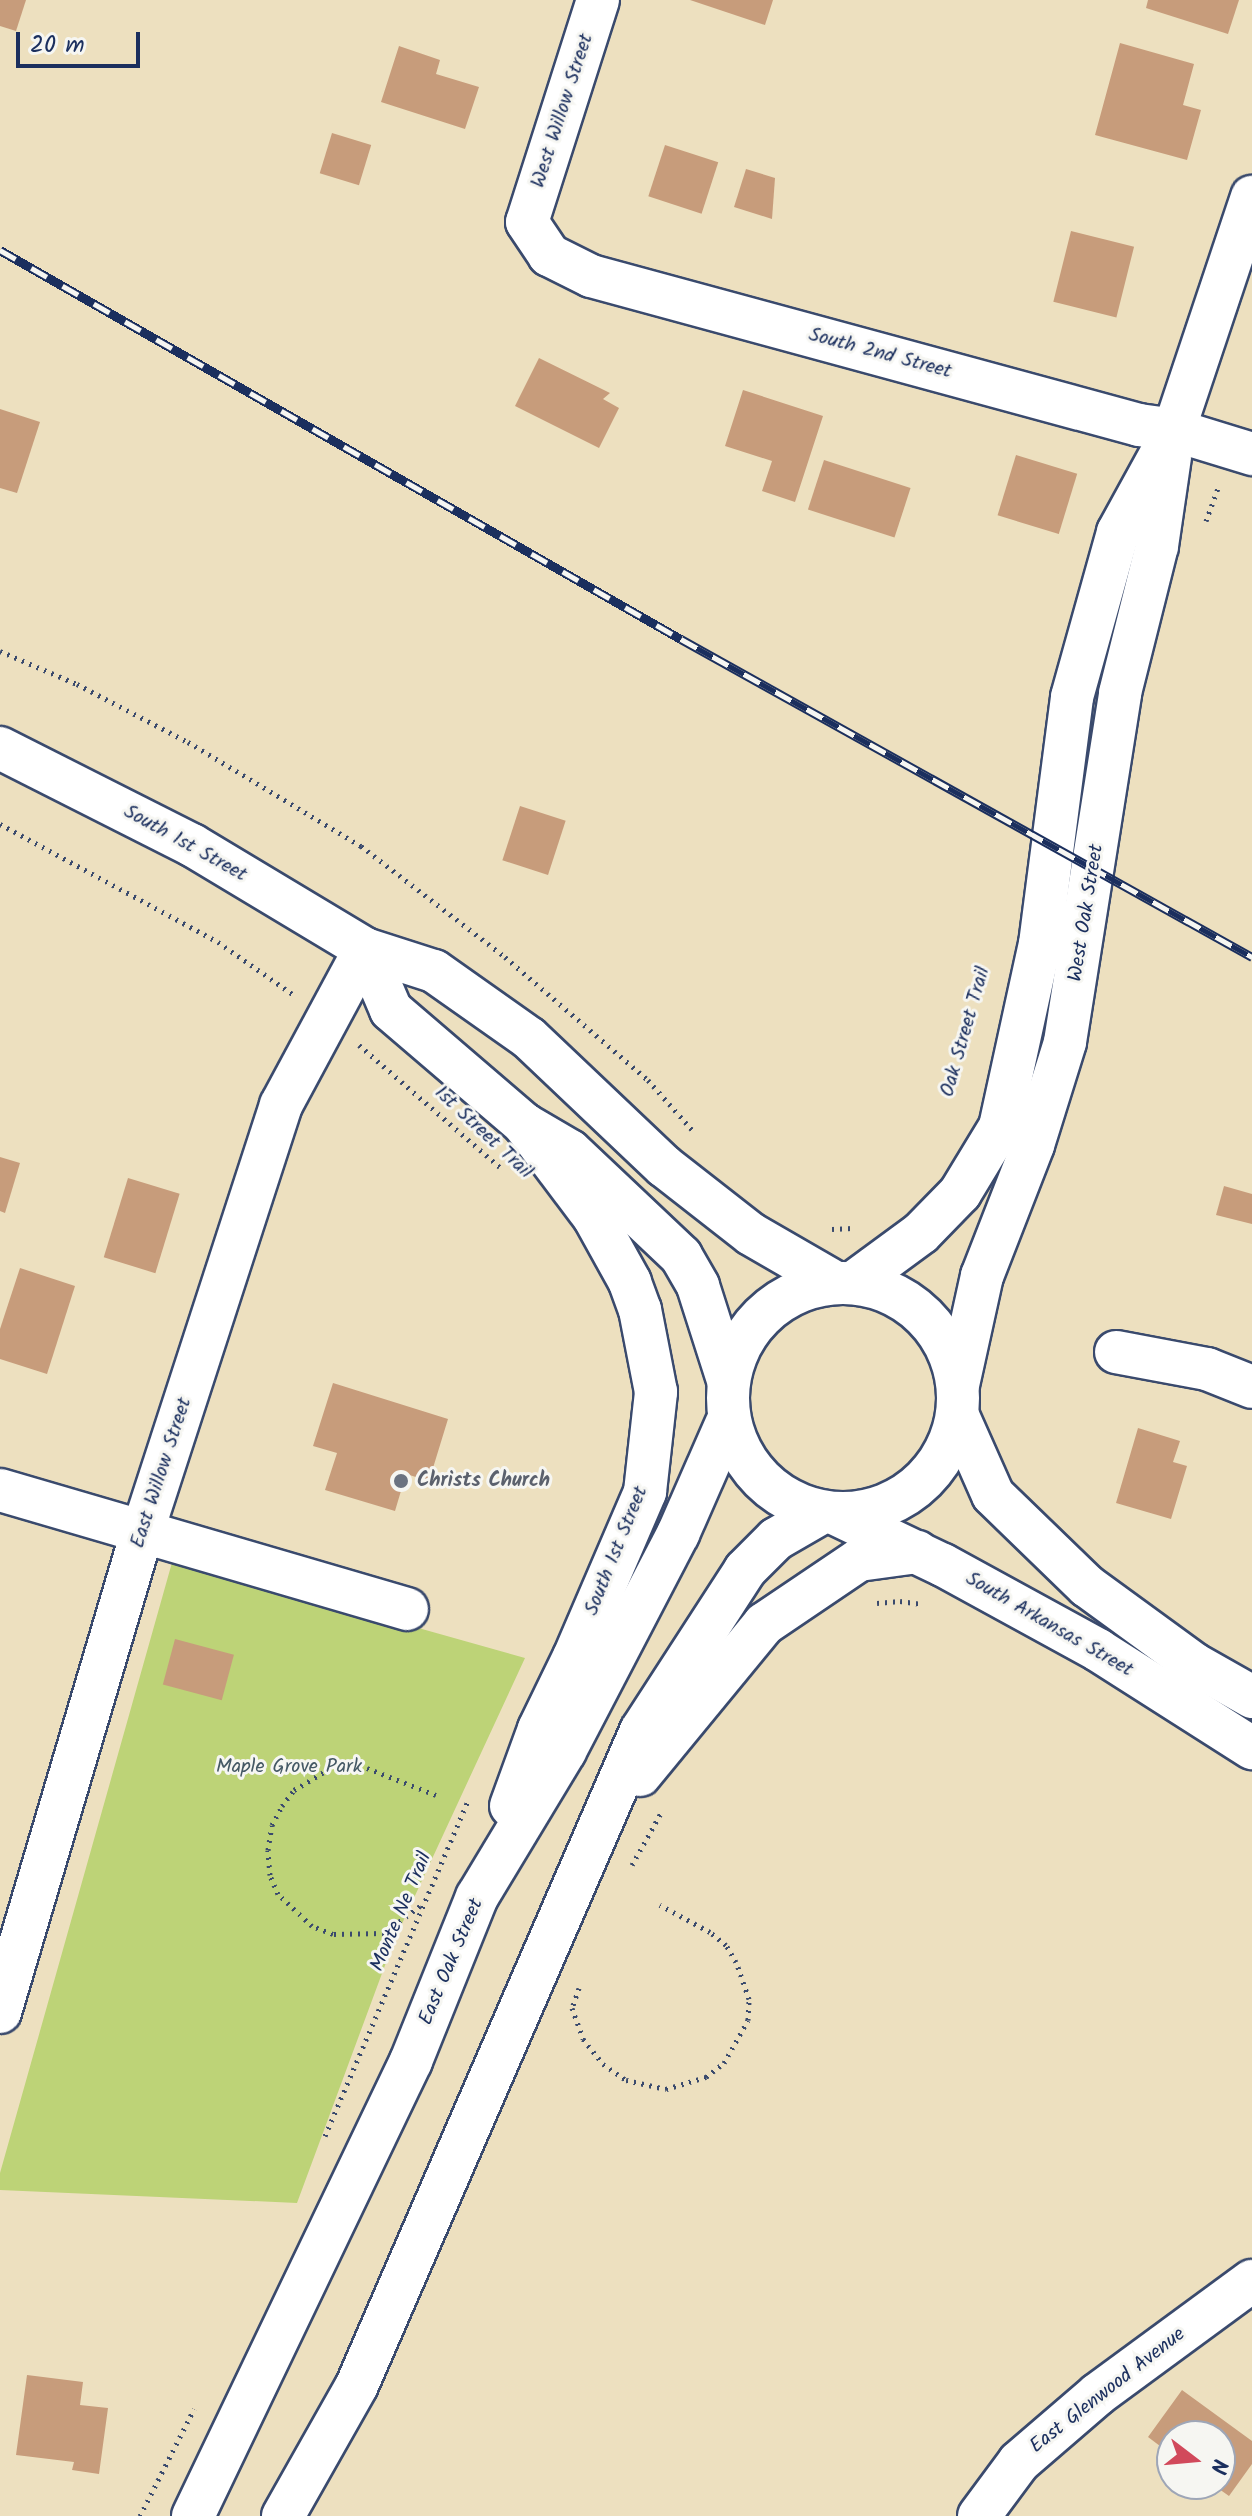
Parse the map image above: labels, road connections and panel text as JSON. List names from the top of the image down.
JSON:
{
  "streets": {
    "street": [
      "West Willow Street",
      "South 2nd Street",
      "South 1st Street",
      "West Oak Street",
      "East Willow Street",
      "South Arkansas Street",
      "East Oak Street",
      "East Glenwood Avenue"
    ],
    "path": ["1st Street Trail", "Monte Ne Trail"]
  },
  "crossings": [
    ["West Willow Street", "South 2nd Street"],
    ["South 2nd Street", "West Oak Street"],
    ["South 1st Street", "West Oak Street"],
    ["South 1st Street", "East Willow Street"],
    ["South 1st Street", "South Arkansas Street"],
    ["South 1st Street", "East Oak Street"],
    ["West Oak Street", "South Arkansas Street"],
    ["West Oak Street", "East Oak Street"],
    ["South Arkansas Street", "East Oak Street"]
  ],
  "parks": ["Maple Grove Park"],
  "places": ["Christs Church"],
  "scale_bar": "20 m",
  "north": "right"
}
